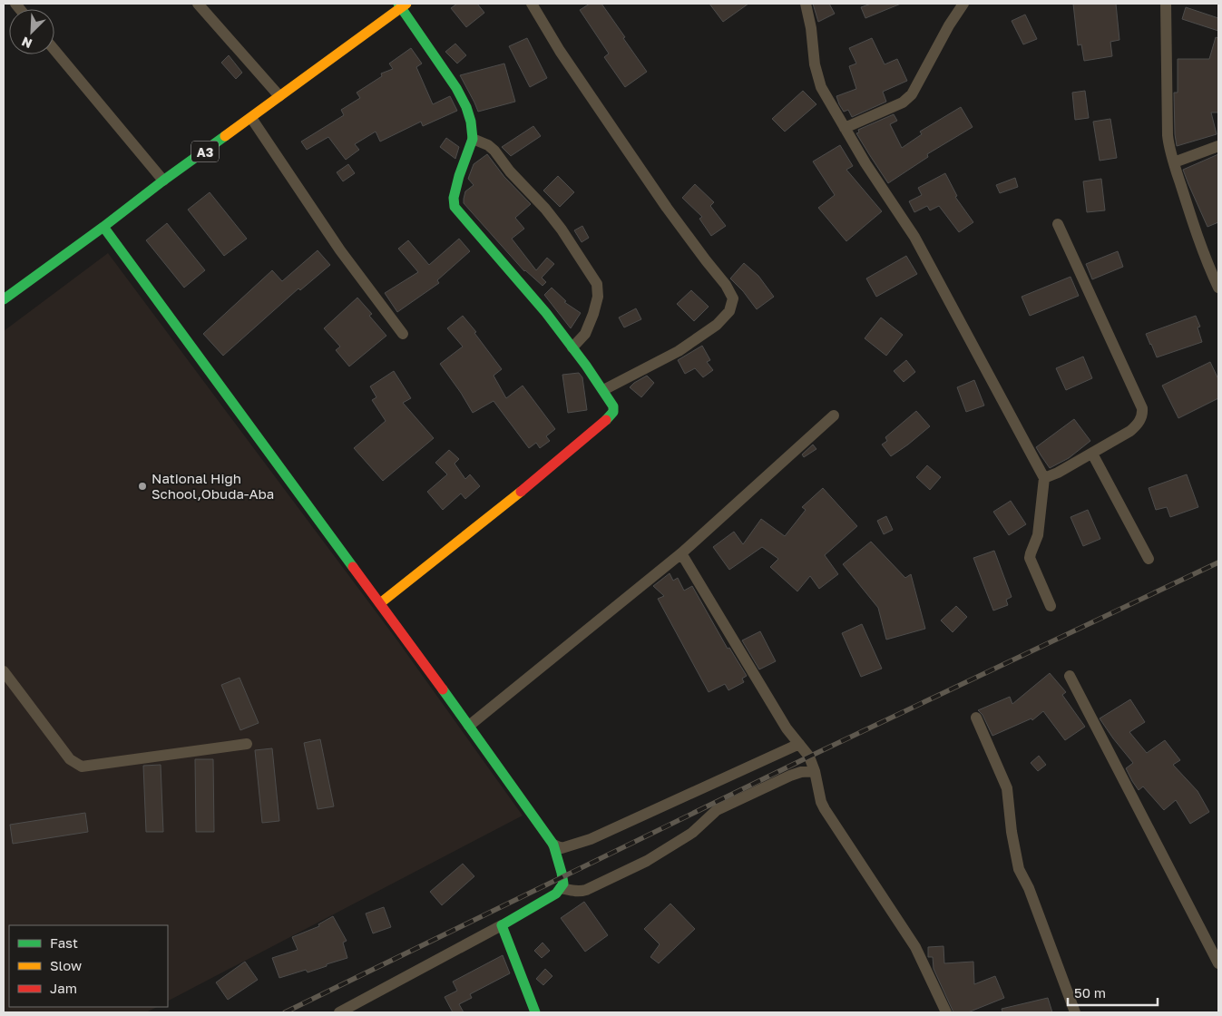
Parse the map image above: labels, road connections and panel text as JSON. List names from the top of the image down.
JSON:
{
  "streets": {
    "main road": ["A3"]
  },
  "places": ["National High School,Obuda-Aba"],
  "legend": ["Fast", "Slow", "Jam"],
  "scale_bar": "50 m",
  "north": "bottom left"
}
